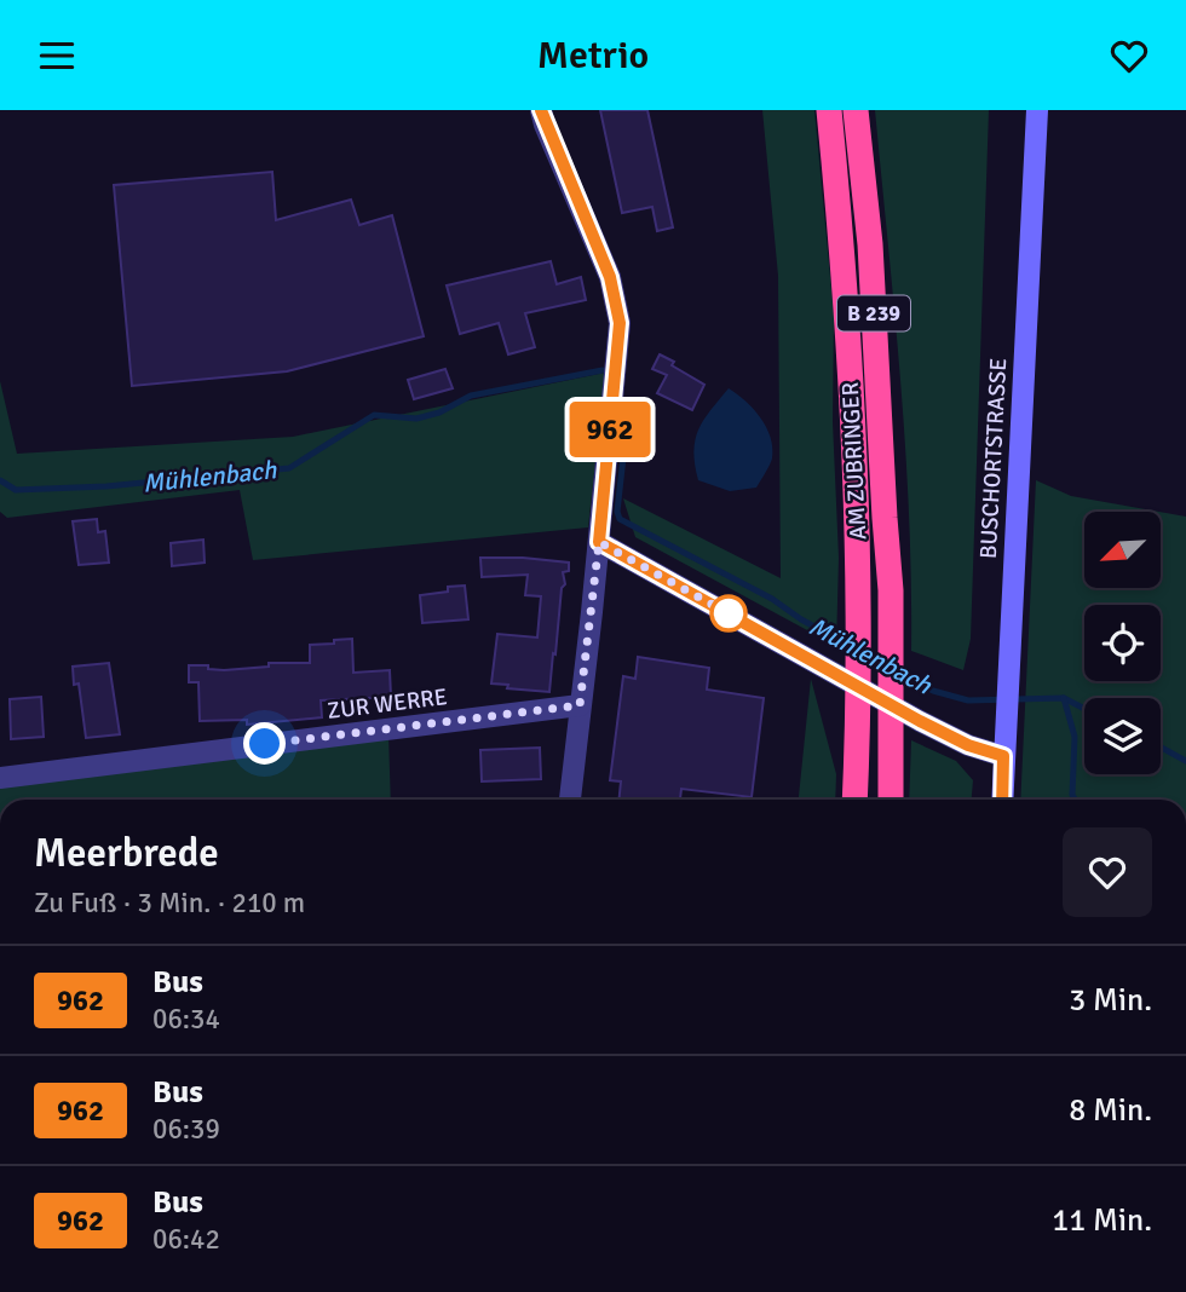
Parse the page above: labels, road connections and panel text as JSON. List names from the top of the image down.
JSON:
{
  "streets": {
    "highway": ["B 239", "AM ZUBRINGER"],
    "main road": ["BUSCHORTSTRASSE"],
    "street": ["ZUR WERRE"]
  },
  "water": ["Mühlenbach"],
  "lines": ["bus line 962"],
  "north": "bottom left",
  "page": {
    "header": "Metrio",
    "on_map": "962",
    "heading": ["Meerbrede", "Zu Fuß · 3 Min. · 210 m"],
    "list": [
      {
        "mark": "962",
        "name": "Bus",
        "note": "06:34",
        "value": "3 Min."
      },
      {
        "mark": "962",
        "name": "Bus",
        "note": "06:39",
        "value": "8 Min."
      },
      {
        "mark": "962",
        "name": "Bus",
        "note": "06:42",
        "value": "11 Min."
      }
    ]
  }
}
